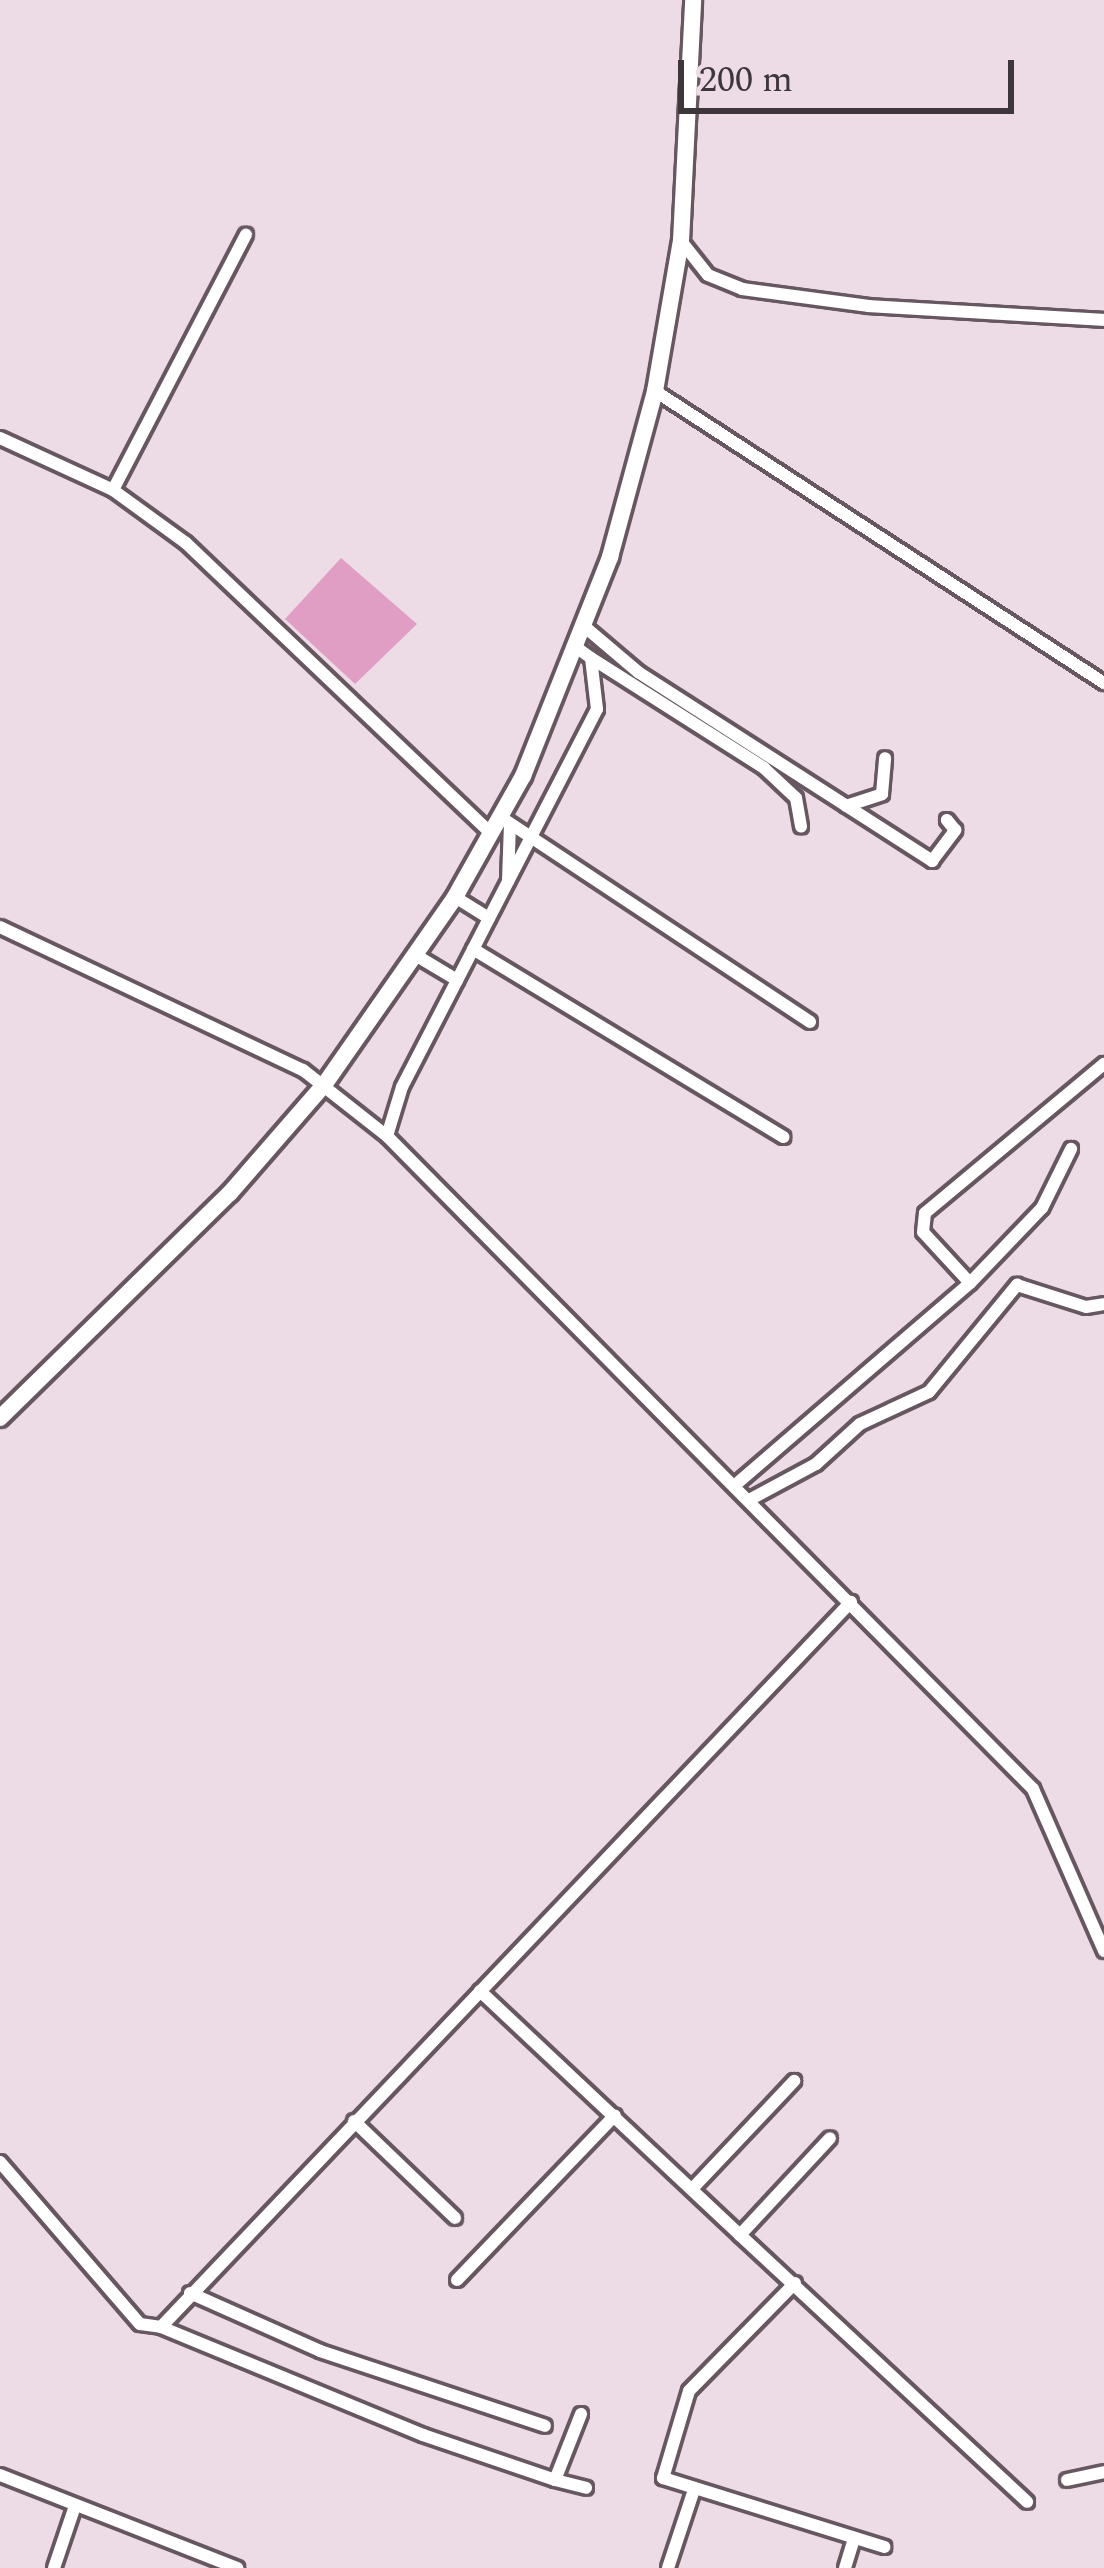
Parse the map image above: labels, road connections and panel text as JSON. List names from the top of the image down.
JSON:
{
  "scale_bar": "200 m"
}
